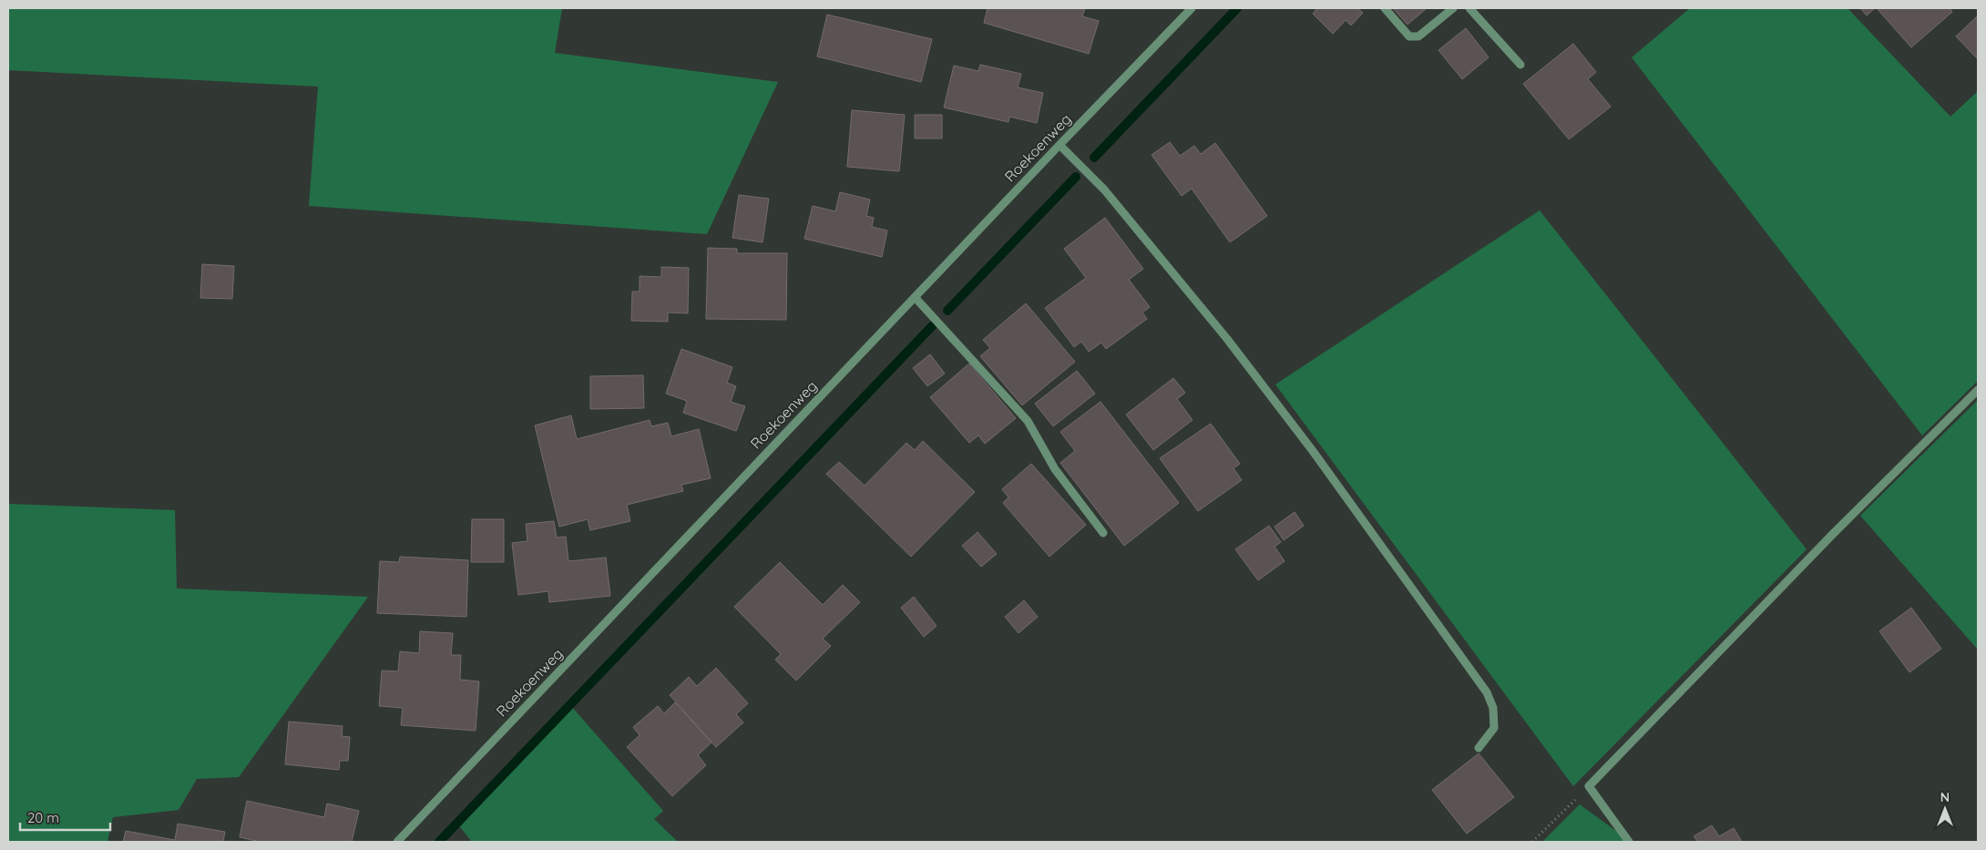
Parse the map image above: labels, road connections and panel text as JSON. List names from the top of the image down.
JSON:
{
  "streets": {
    "street": ["Roekoenweg"]
  },
  "scale_bar": "20 m",
  "north": "top"
}
